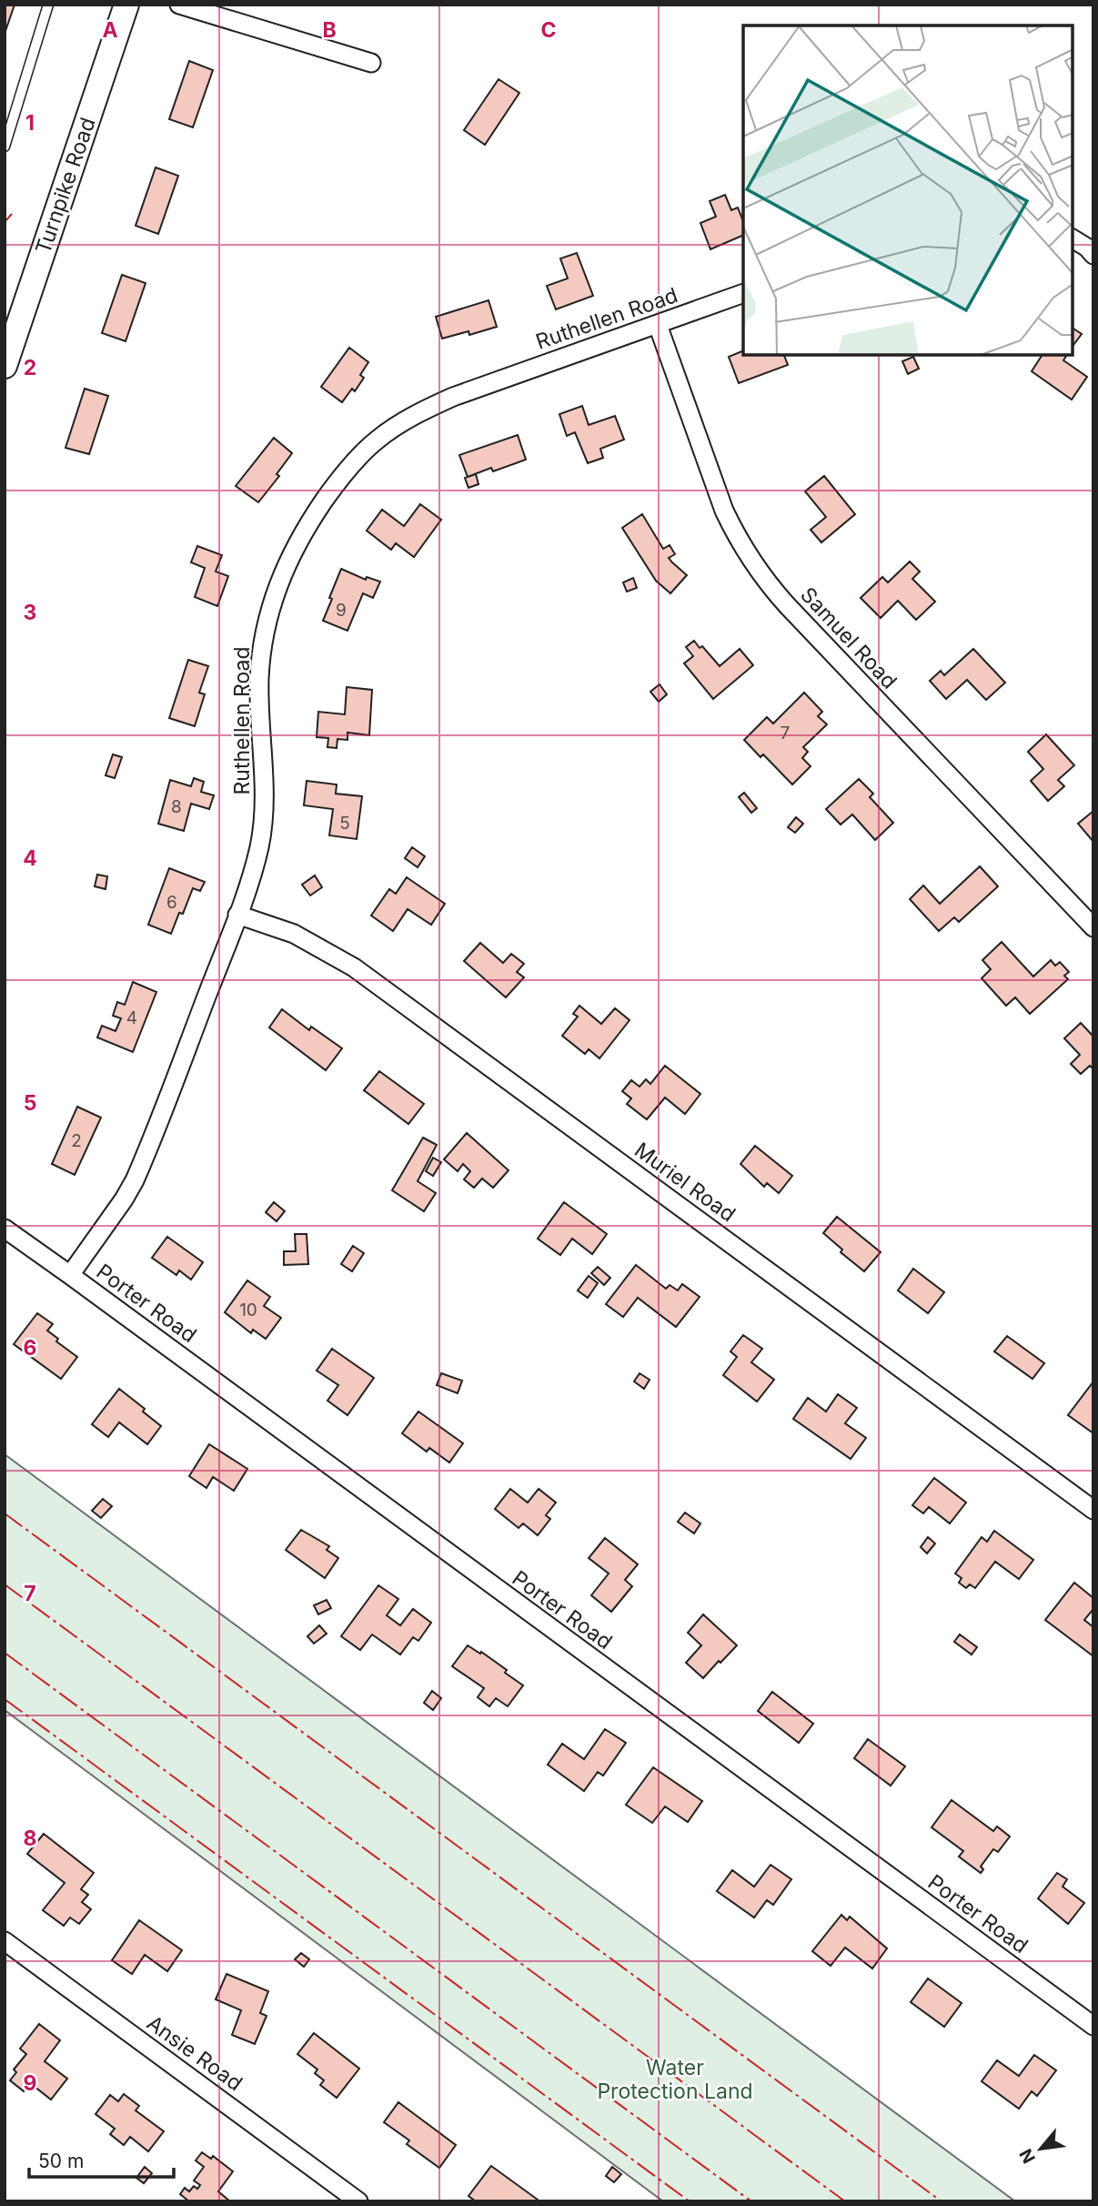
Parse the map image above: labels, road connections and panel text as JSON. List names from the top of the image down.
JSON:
{
  "streets": {
    "main road": ["Turnpike Road"],
    "street": [
      "Ruthellen Road",
      "Samuel Road",
      "Muriel Road",
      "Porter Road",
      "Ansie Road"
    ]
  },
  "crossings": [
    ["Ruthellen Road", "Samuel Road"],
    ["Ruthellen Road", "Muriel Road"],
    ["Ruthellen Road", "Porter Road"]
  ],
  "parks": ["Water Protection Land"],
  "house_numbers": [
    "9",
    "7",
    "8",
    "5",
    "6",
    "4",
    "2",
    "10"
  ],
  "scale_bar": "50 m",
  "north": "bottom left",
  "grid": {
    "columns": ["A", "B", "C"],
    "rows": [
      "1",
      "2",
      "3",
      "4",
      "5",
      "6",
      "7",
      "8",
      "9"
    ]
  }
}
